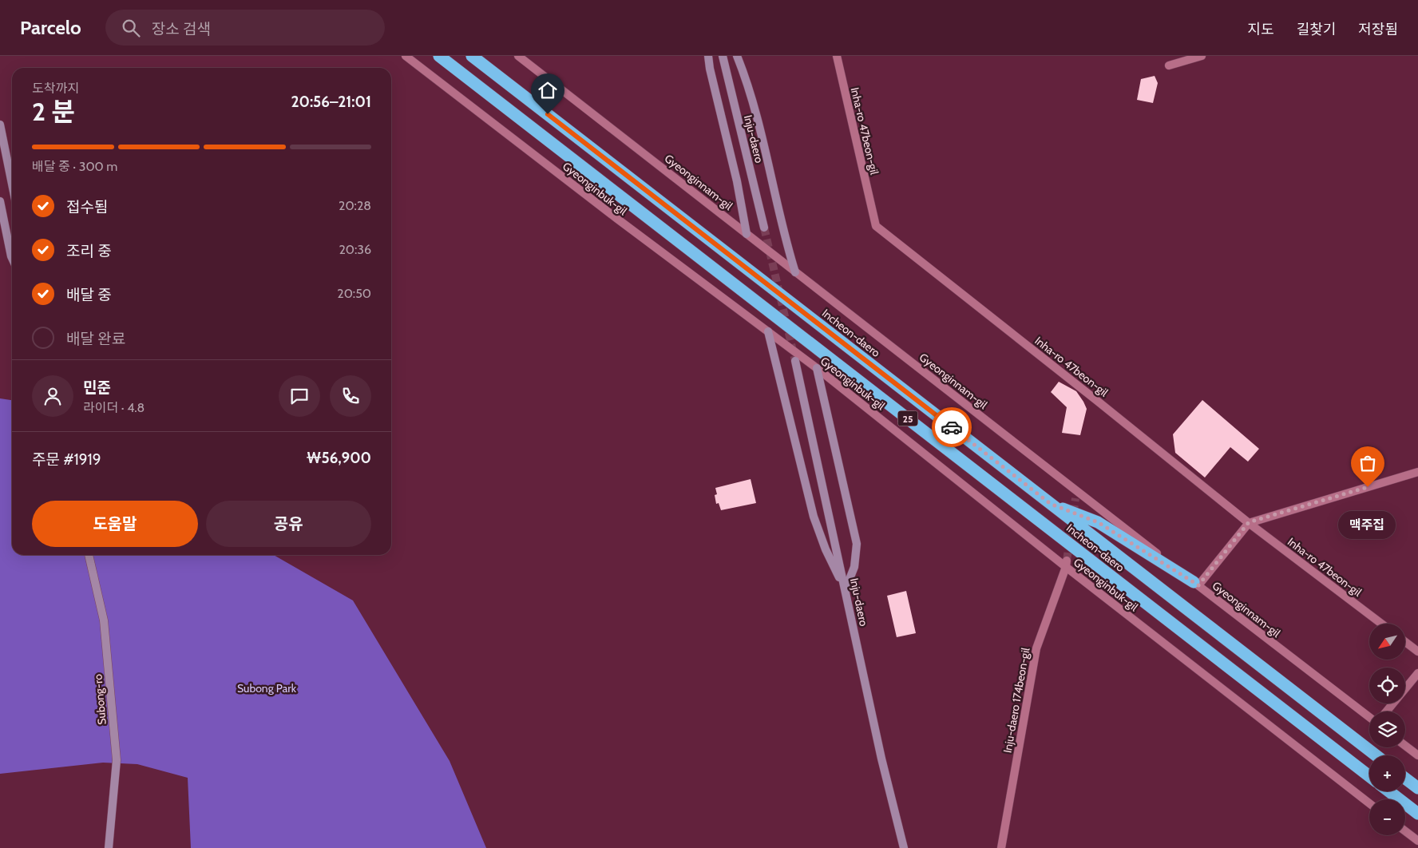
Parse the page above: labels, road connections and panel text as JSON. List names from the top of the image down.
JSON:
{
  "streets": {
    "highway": ["Incheon-daero", "25"],
    "street": [
      "Inha-ro 47beon-gil",
      "Inju-daero",
      "Gyeonginnam-gil",
      "Gyeonginbuk-gil",
      "Subong-ro",
      "Inju-daero 174beon-gil"
    ]
  },
  "crossings": [
    ["Gyeonginbuk-gil", "Inju-daero 174beon-gil"]
  ],
  "parks": ["Subong Park"],
  "places": ["맥주집"],
  "north": "bottom left",
  "page": {
    "header": "Parcelo",
    "search": "장소 검색",
    "nav": ["지도", "길찾기", "저장됨"],
    "heading": ["2 분", "도착까지", "20:56–21:01"],
    "panel": [
      "민준",
      "라이더 · 4.8",
      "주문 #1919",
      "₩56,900"
    ],
    "bar": "배달 중 · 300 m",
    "list": [
      ["접수됨", "20:28"],
      ["조리 중", "20:36"],
      ["배달 중", "20:50"],
      "배달 완료"
    ],
    "buttons": ["도움말", "공유"],
    "bubble": "맥주집",
    "map_buttons": ["+", "−"]
  }
}
